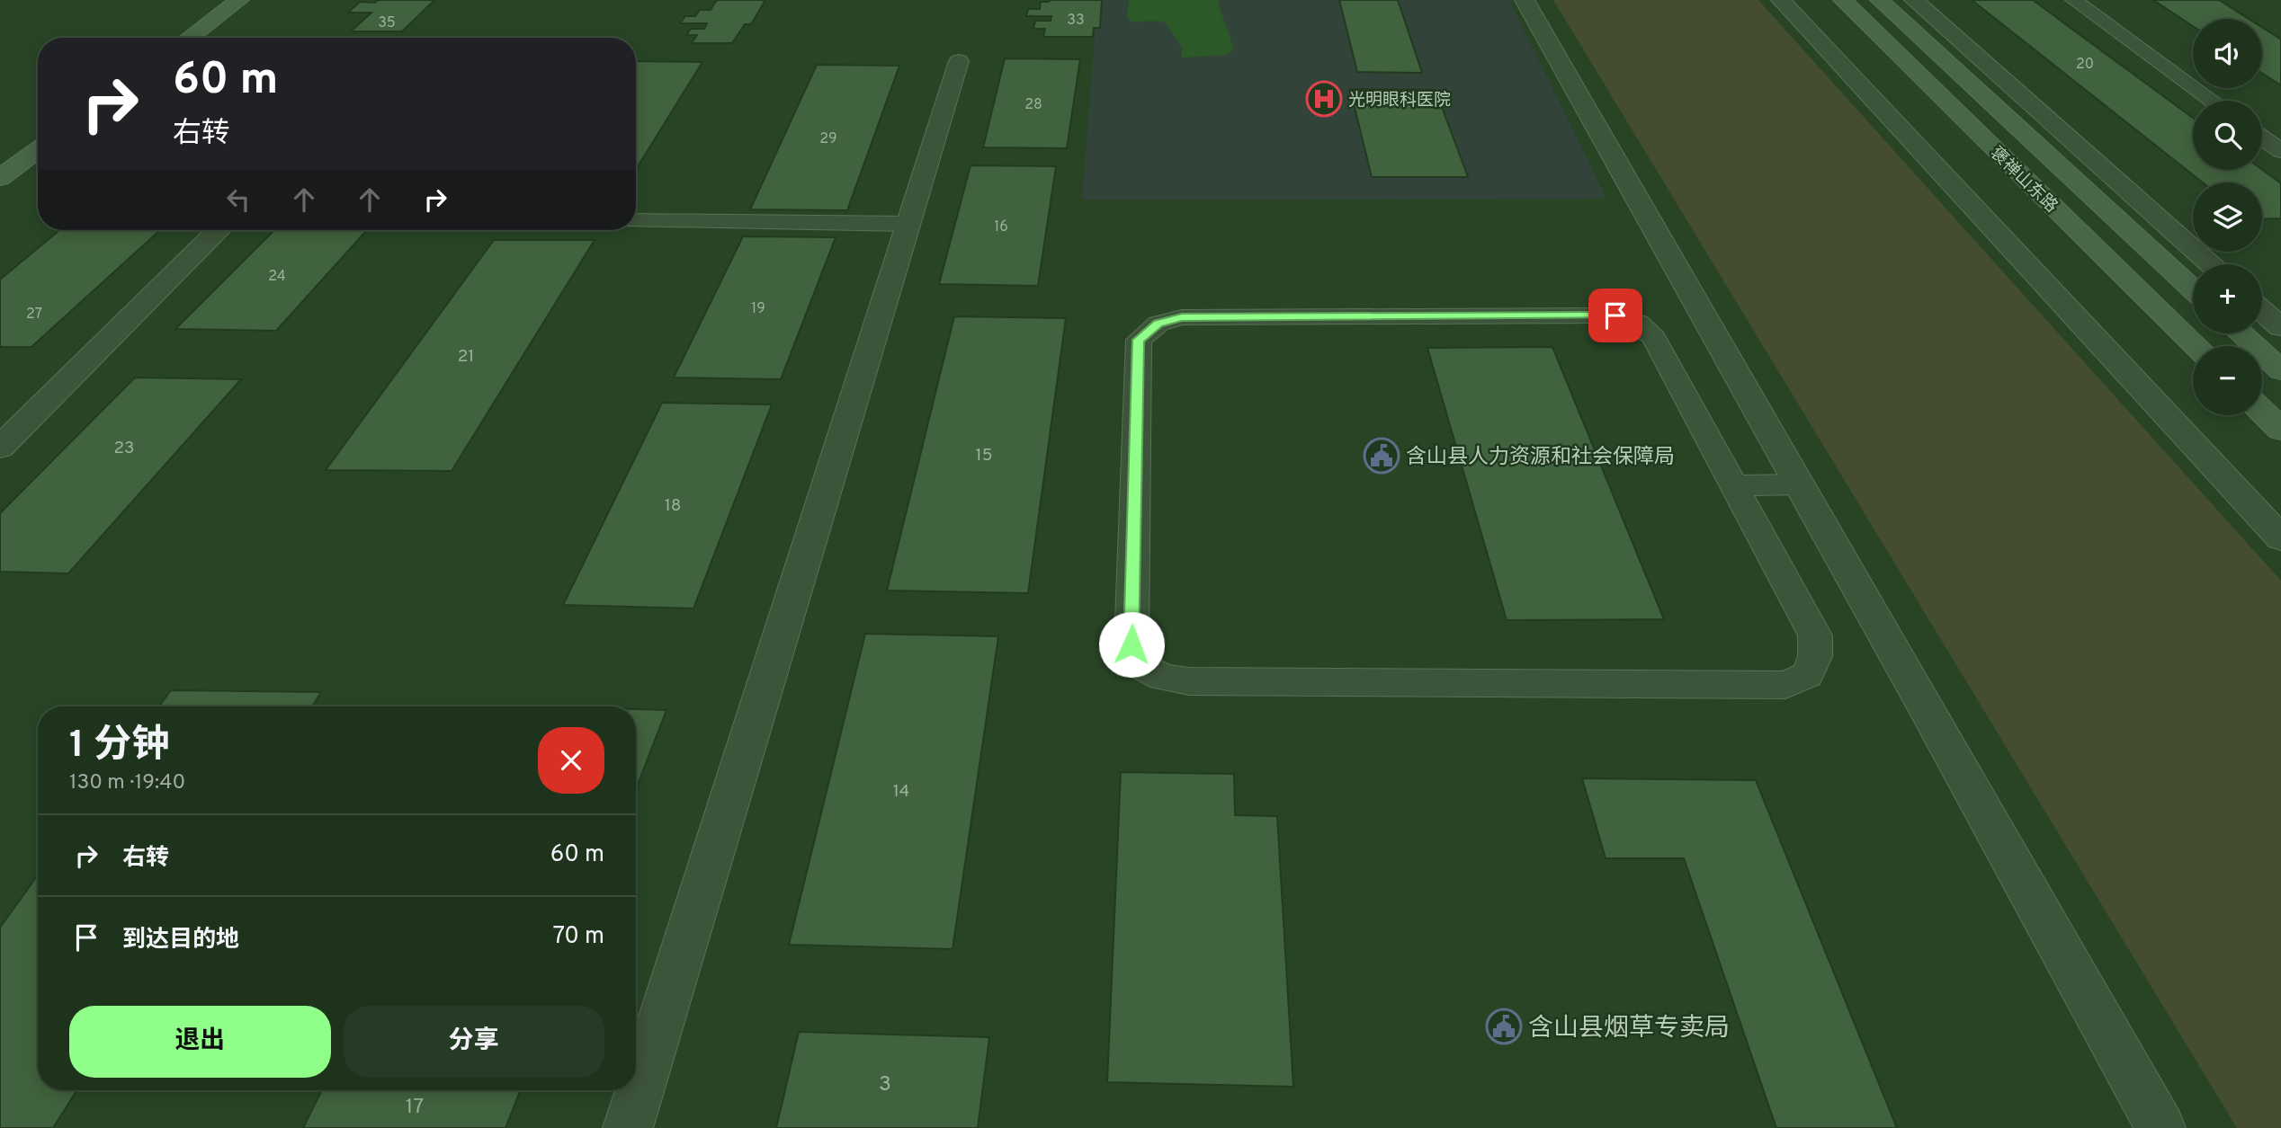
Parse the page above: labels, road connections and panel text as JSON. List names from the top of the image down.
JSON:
{
  "streets": {
    "main road": ["褒禅山东路"]
  },
  "places": {
    "hospital": ["光明眼科医院"],
    "public building": ["含山县人力资源和社会保障局", "含山县烟草专卖局"]
  },
  "house_numbers": [
    "33",
    "35",
    "20",
    "28",
    "29",
    "16",
    "24",
    "19",
    "27",
    "21",
    "23",
    "15",
    "18",
    "14",
    "3",
    "17"
  ],
  "page": {
    "map_buttons": ["+", "−"],
    "turn": ["60 m", "右转"],
    "heading": ["1 分钟", "130 m · 19:40"],
    "list": [
      {
        "name": "右转",
        "value": "60 m"
      },
      {
        "name": "到达目的地",
        "value": "70 m"
      }
    ],
    "buttons": ["退出", "分享"]
  }
}
